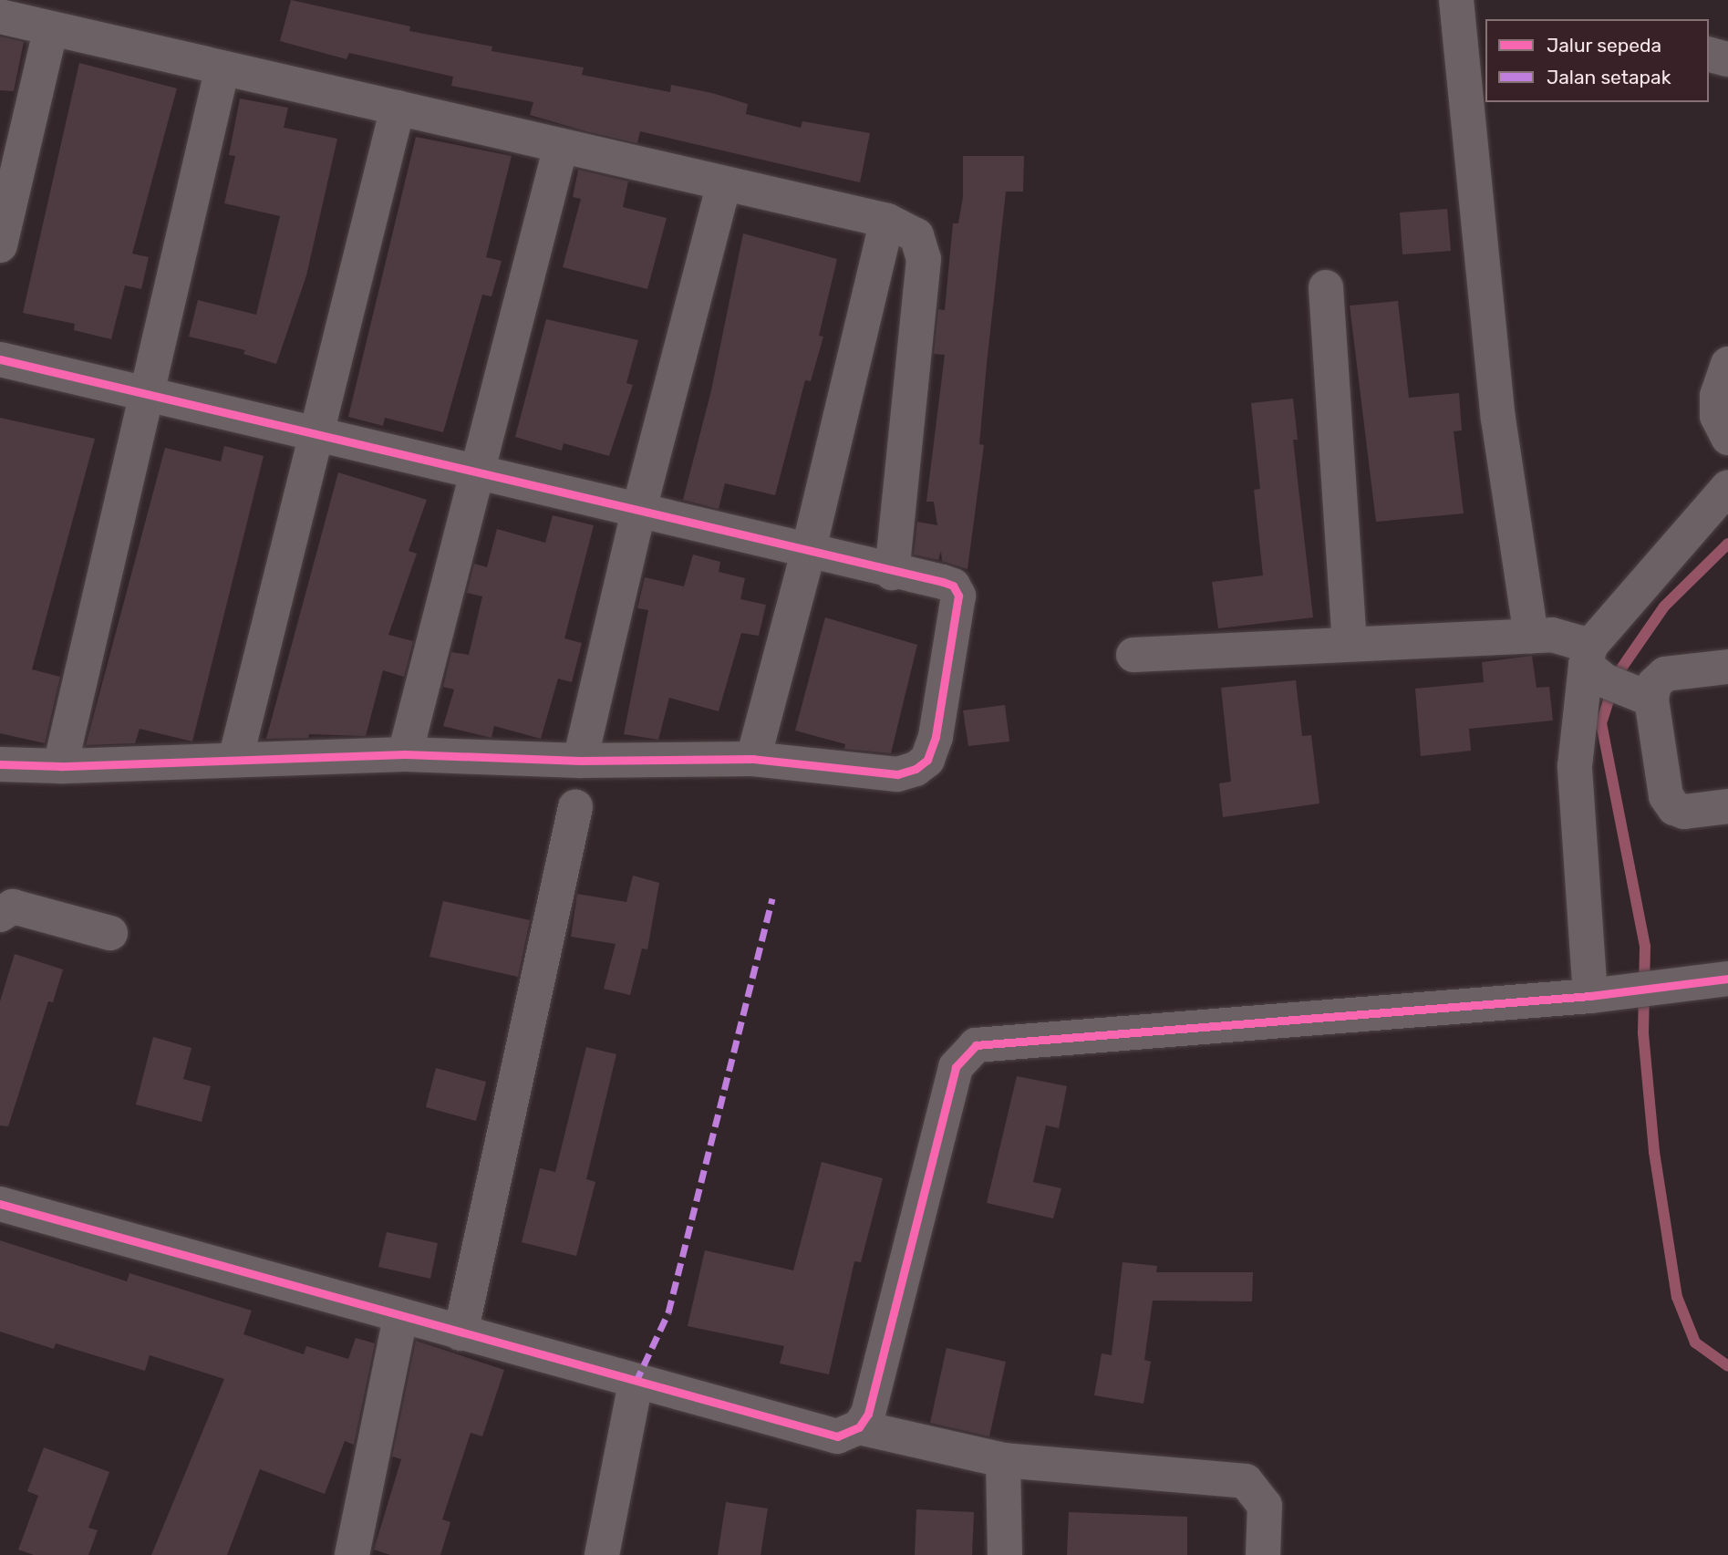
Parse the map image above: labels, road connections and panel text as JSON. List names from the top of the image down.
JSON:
{
  "legend": ["Jalur sepeda", "Jalan setapak"]
}
